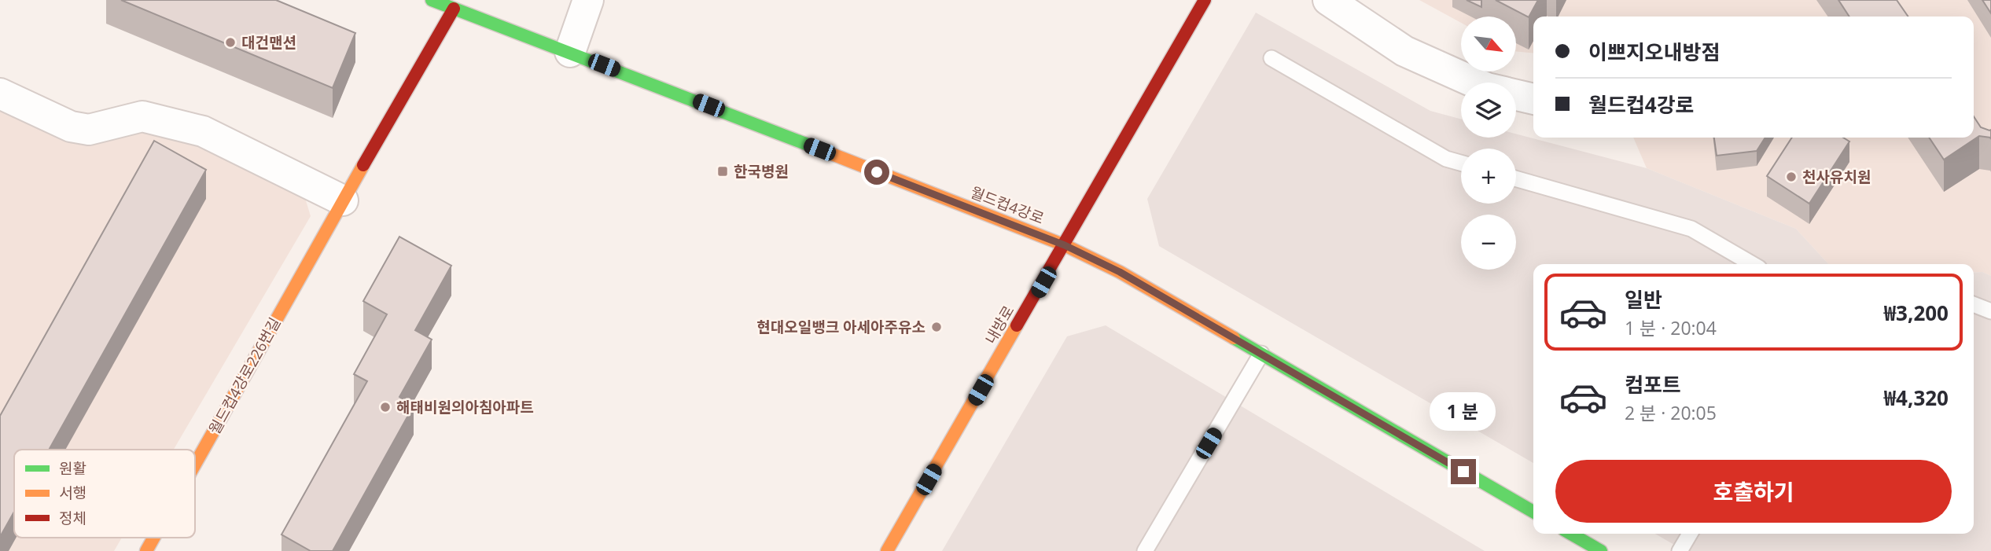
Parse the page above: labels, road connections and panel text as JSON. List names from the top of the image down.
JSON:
{
  "streets": {
    "street": ["월드컵4강로", "내방로", "월드컵4강로226번길"]
  },
  "crossings": [
    ["월드컵4강로", "내방로"],
    ["월드컵4강로", "월드컵4강로226번길"]
  ],
  "places": {
    "other": [
      "대건맨션",
      "천사유치원",
      "현대오일뱅크 아세아주유소",
      "해태비원의아침아파트"
    ],
    "transit": ["한국병원"]
  },
  "legend": ["원활", "서행", "정체"],
  "north": "bottom right",
  "page": {
    "map_buttons": ["+", "−"],
    "banner": ["이쁘지오내방점", "월드컵4강로"],
    "list": [
      {
        "name": "일반",
        "note": "1 분 · 20:04",
        "value": "₩3,200"
      },
      {
        "name": "컴포트",
        "note": "2 분 · 20:05",
        "value": "₩4,320"
      }
    ],
    "bubble": "1 분",
    "buttons": "호출하기"
  }
}
